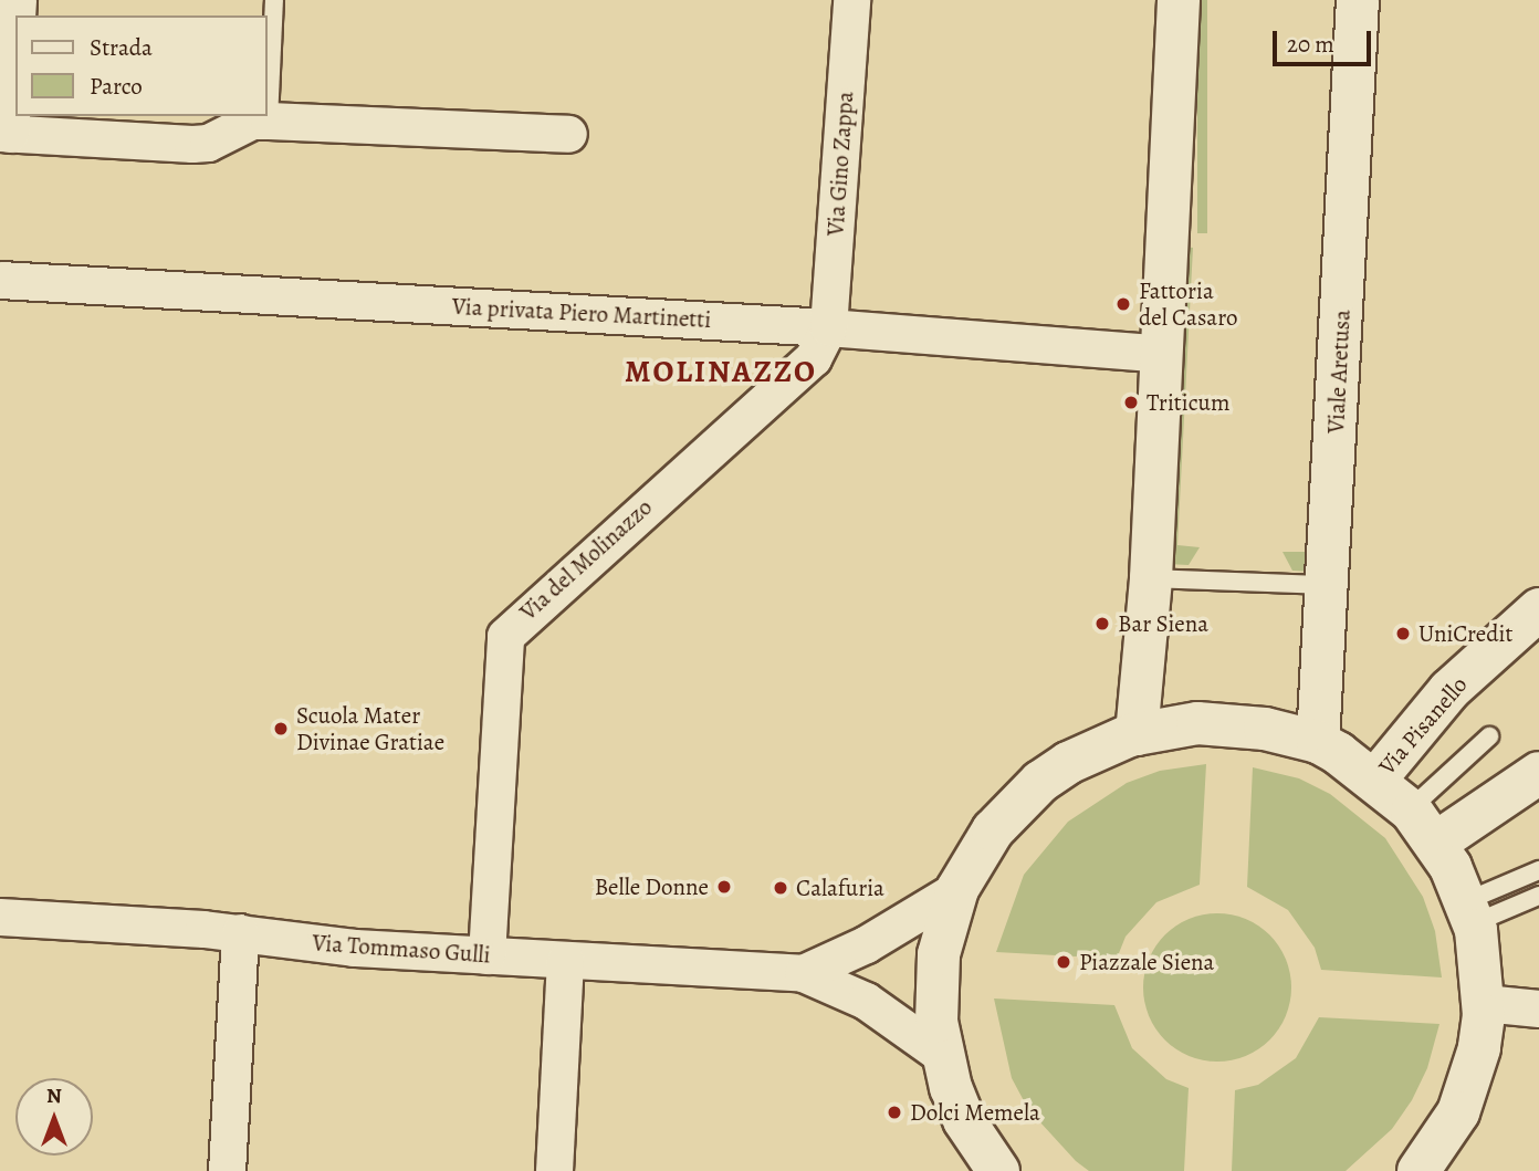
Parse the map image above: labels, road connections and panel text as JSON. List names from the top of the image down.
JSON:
{
  "streets": {
    "street": [
      "Via Gino Zappa",
      "Via privata Piero Martinetti",
      "Viale Aretusa",
      "Via del Molinazzo",
      "Via Pisanello",
      "Via Tommaso Gulli"
    ]
  },
  "crossings": [
    ["Via Gino Zappa", "Via privata Piero Martinetti"],
    ["Via Gino Zappa", "Via del Molinazzo"],
    ["Via privata Piero Martinetti", "Via del Molinazzo"],
    ["Via del Molinazzo", "Via Tommaso Gulli"]
  ],
  "districts": ["MOLINAZZO"],
  "places": [
    "Fattoria del Casaro",
    "Triticum",
    "Bar Siena",
    "UniCredit",
    "Scuola Mater Divinae Gratiae",
    "Belle Donne",
    "Calafuria",
    "Piazzale Siena",
    "Dolci Memela"
  ],
  "legend": ["Strada", "Parco"],
  "scale_bar": "20 m",
  "north": "top"
}
